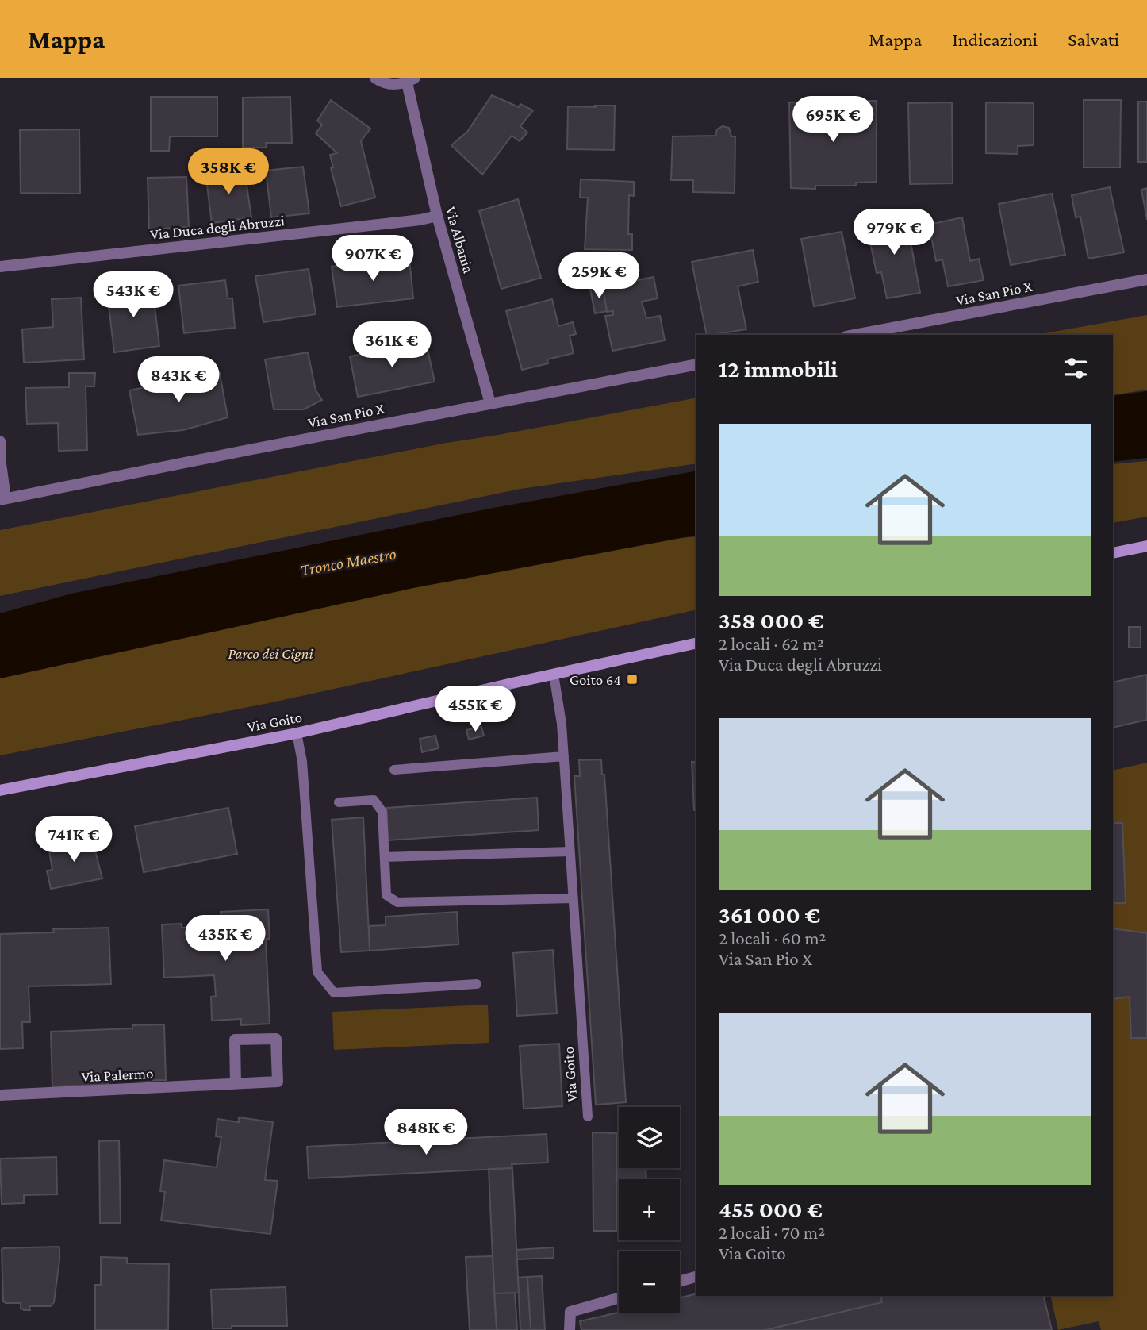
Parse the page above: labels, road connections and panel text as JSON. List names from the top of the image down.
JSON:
{
  "streets": {
    "main road": ["Via Goito"],
    "street": [
      "Via Duca degli Abruzzi",
      "Via Albania",
      "Via San Pio X",
      "Via Palermo"
    ]
  },
  "crossings": [
    ["Via Duca degli Abruzzi", "Via Albania"],
    ["Via Albania", "Via San Pio X"]
  ],
  "water": ["Tronco Maestro"],
  "parks": ["Parco dei Cigni"],
  "places": {
    "transit": ["Goito 64"]
  },
  "page": {
    "header": "Mappa",
    "nav": ["Mappa", "Indicazioni", "Salvati"],
    "price": [
      "695K €",
      "358K €",
      "979K €",
      "907K €",
      "259K €",
      "543K €",
      "361K €",
      "843K €",
      "455K €",
      "741K €",
      "435K €",
      "848K €"
    ],
    "heading": "12 immobili",
    "list": [
      {
        "name": "358 000 €",
        "note": "2 locali · 62 m² · Via Duca degli Abruzzi"
      },
      {
        "name": "361 000 €",
        "note": "2 locali · 60 m² · Via San Pio X"
      },
      {
        "name": "455 000 €",
        "note": "2 locali · 70 m² · Via Goito"
      }
    ],
    "map_buttons": ["+", "−"]
  }
}
